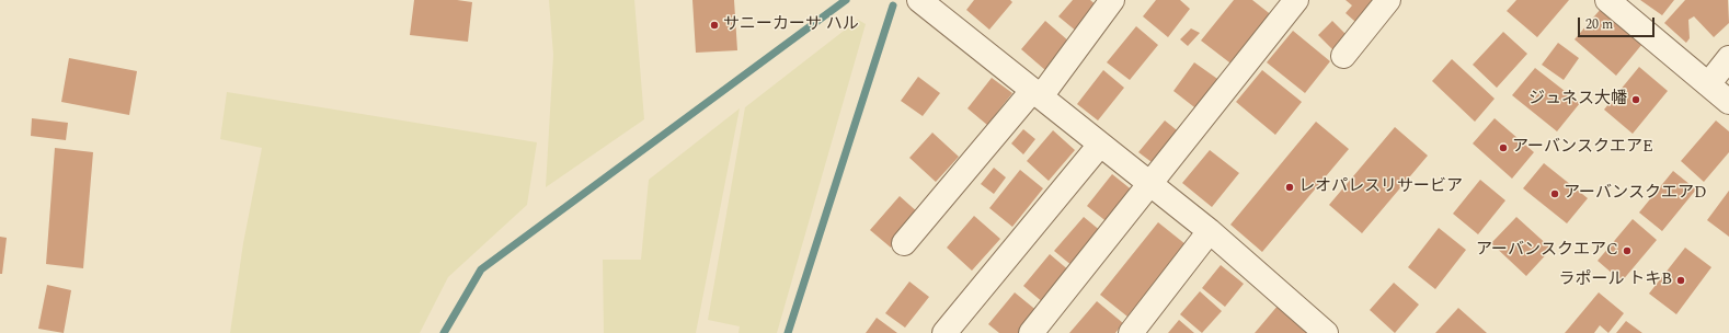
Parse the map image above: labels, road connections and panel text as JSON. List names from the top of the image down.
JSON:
{
  "places": [
    "サニーカーサ ハル",
    "ジュネス大幡",
    "アーバンスクエアE",
    "レオパレスリサービア",
    "アーバンスクエアD",
    "アーバンスクエアC",
    "ラポール トキB"
  ],
  "scale_bar": "20 m"
}
